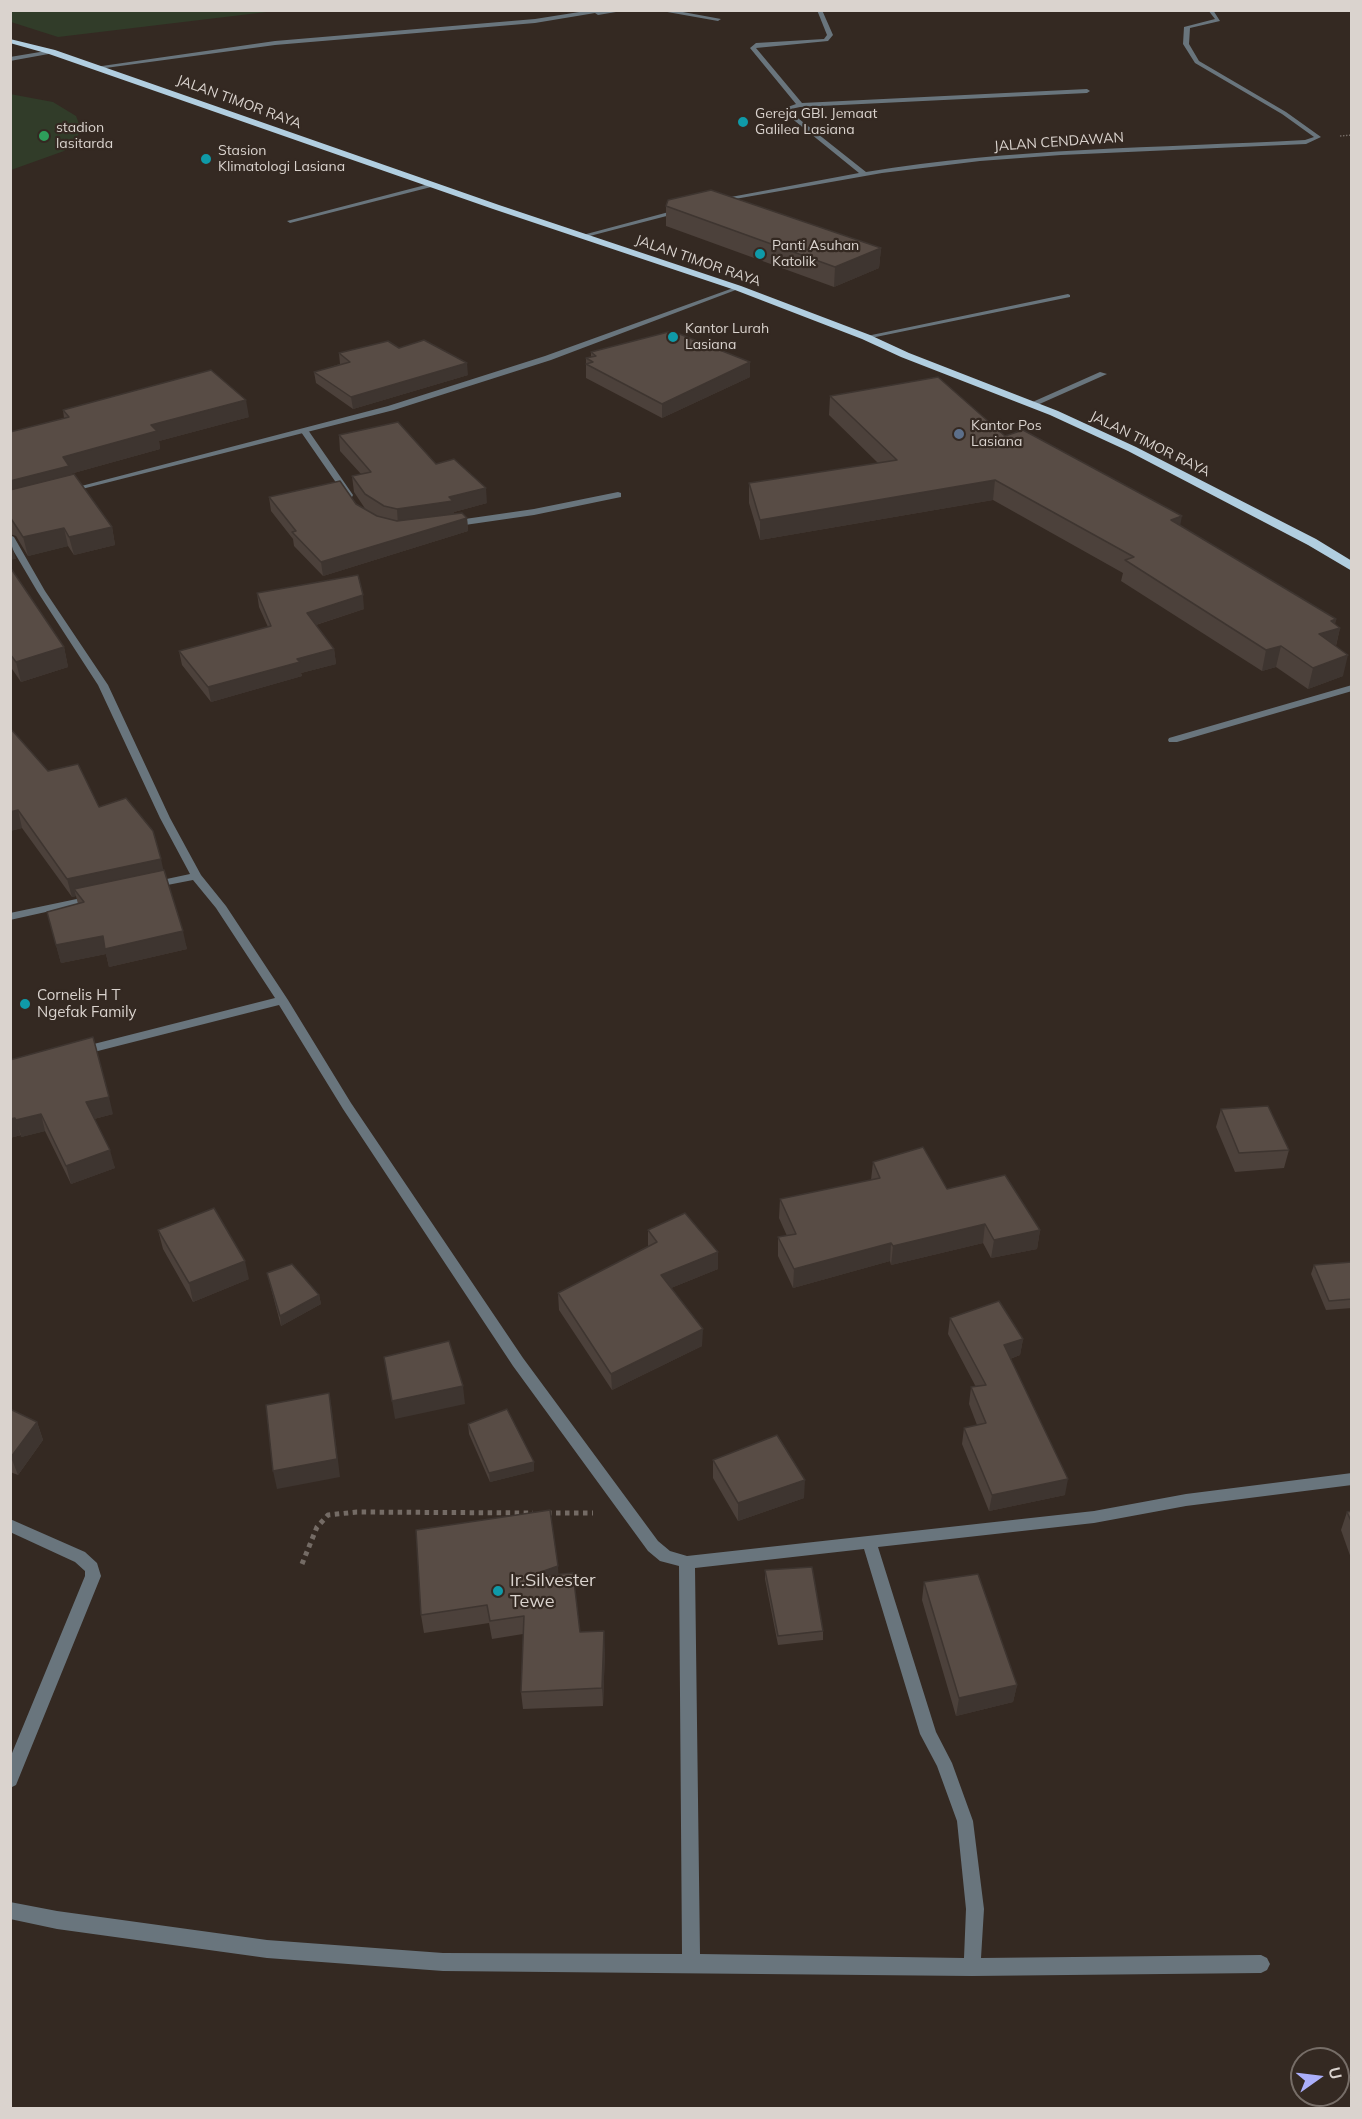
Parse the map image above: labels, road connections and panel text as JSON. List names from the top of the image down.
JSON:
{
  "streets": {
    "highway": ["JALAN TIMOR RAYA"],
    "street": ["JALAN CENDAWAN"]
  },
  "places": [
    "Gereja GBI. Jemaat Galilea Lasiana",
    "stadion lasitarda",
    "Stasion Klimatologi Lasiana",
    "Panti Asuhan Katolik",
    "Kantor Lurah Lasiana",
    "Kantor Pos Lasiana",
    "Cornelis H T Ngefak Family",
    "Ir.Silvester Tewe"
  ],
  "north": "right"
}
